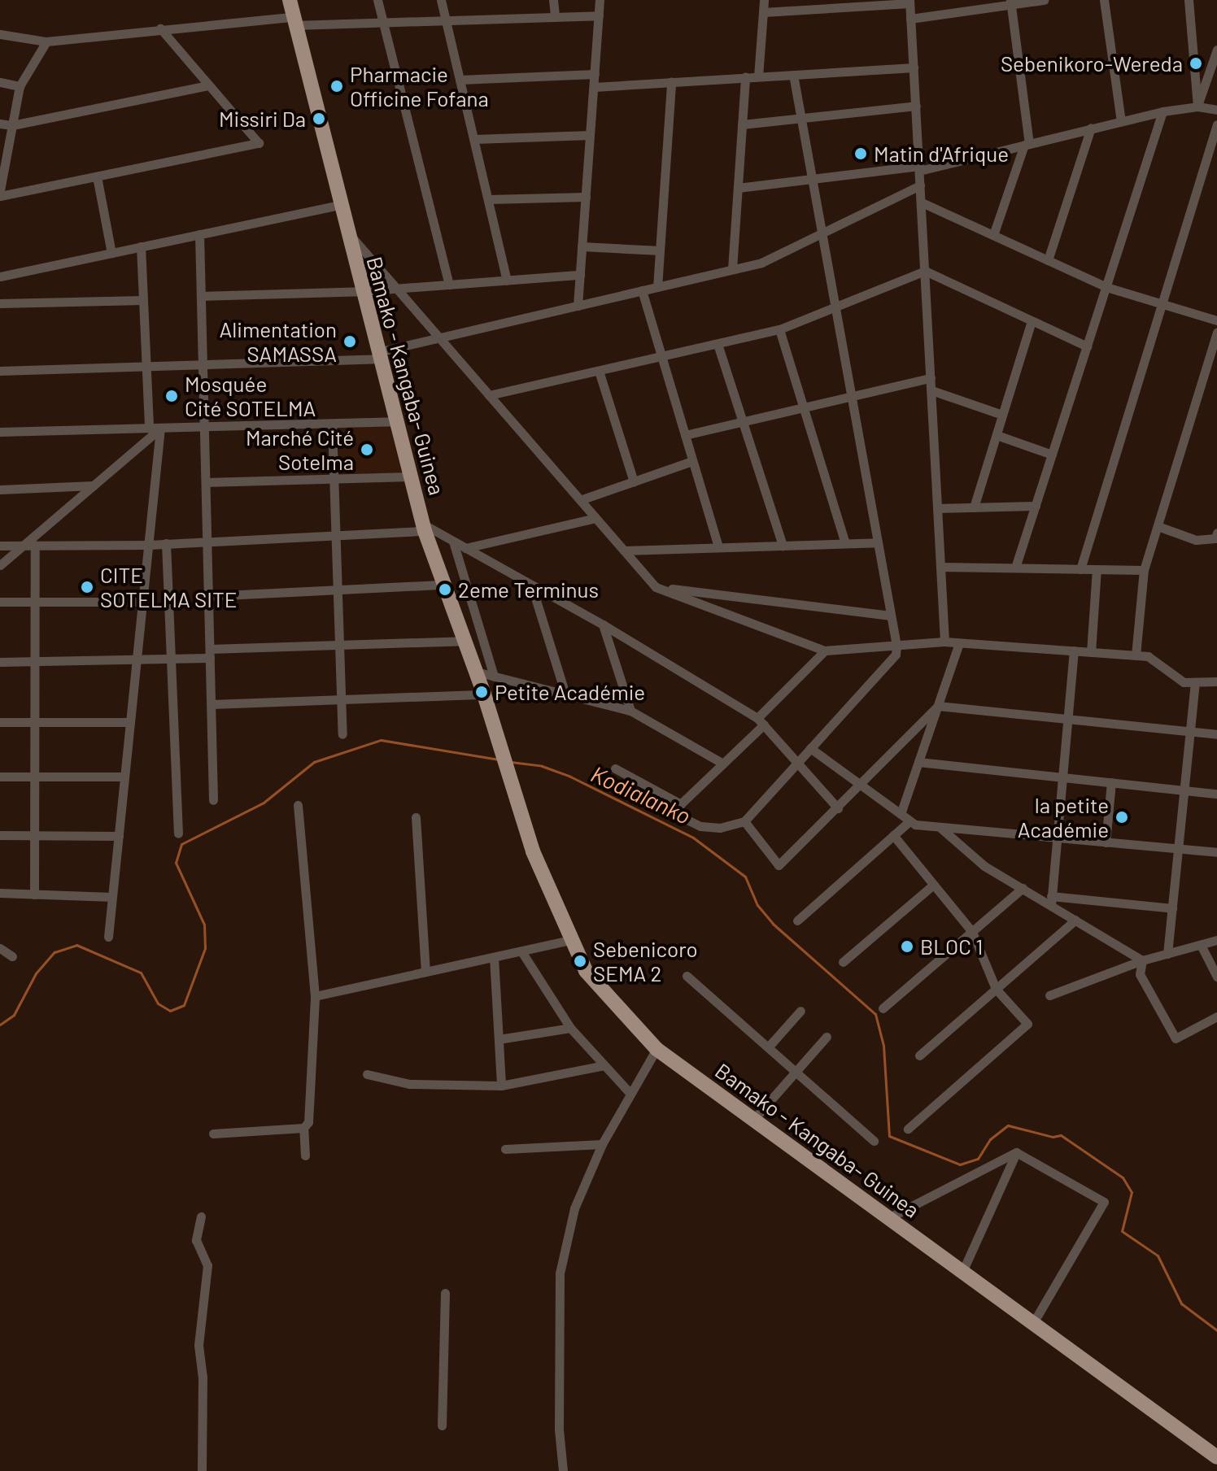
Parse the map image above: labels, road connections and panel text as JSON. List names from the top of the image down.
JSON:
{
  "streets": {
    "main road": ["Bamako - Kangaba- Guinea"]
  },
  "water": ["Kodialanko"],
  "places": [
    "Sebenikoro-Wereda",
    "Pharmacie Officine Fofana",
    "Missiri Da",
    "Matin d'Afrique",
    "Alimentation SAMASSA",
    "Mosquée Cité SOTELMA",
    "Marché Cité Sotelma",
    "CITE SOTELMA SITE",
    "2eme Terminus",
    "Petite Académie",
    "la petite Académie",
    "BLOC 1",
    "Sebenicoro SEMA 2"
  ]
}
